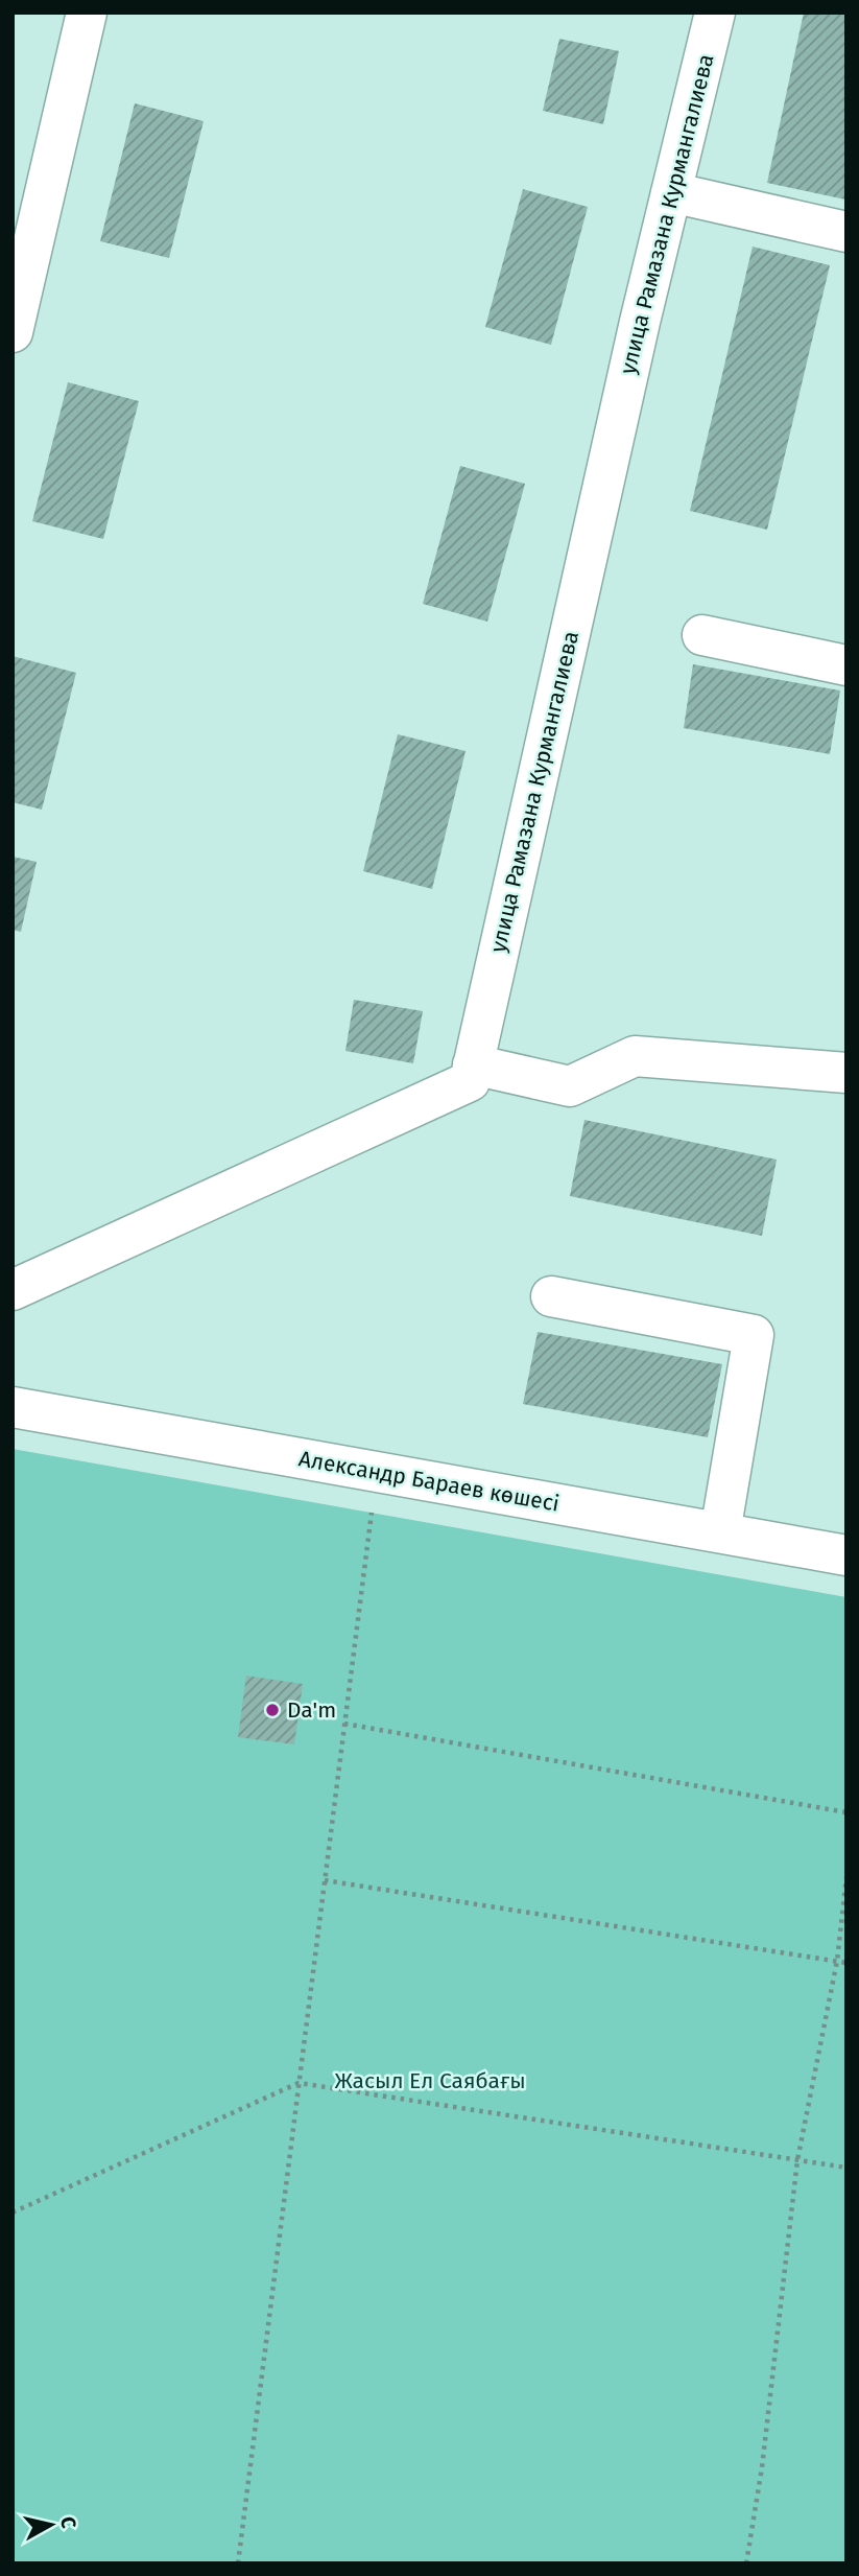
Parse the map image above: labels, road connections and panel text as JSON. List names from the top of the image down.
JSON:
{
  "streets": {
    "street": ["улица Рамазана Курмангалиева", "Александр Бараев көшесі"]
  },
  "parks": ["Жасыл Ел Саябағы"],
  "places": ["Da'm"],
  "north": "right"
}
